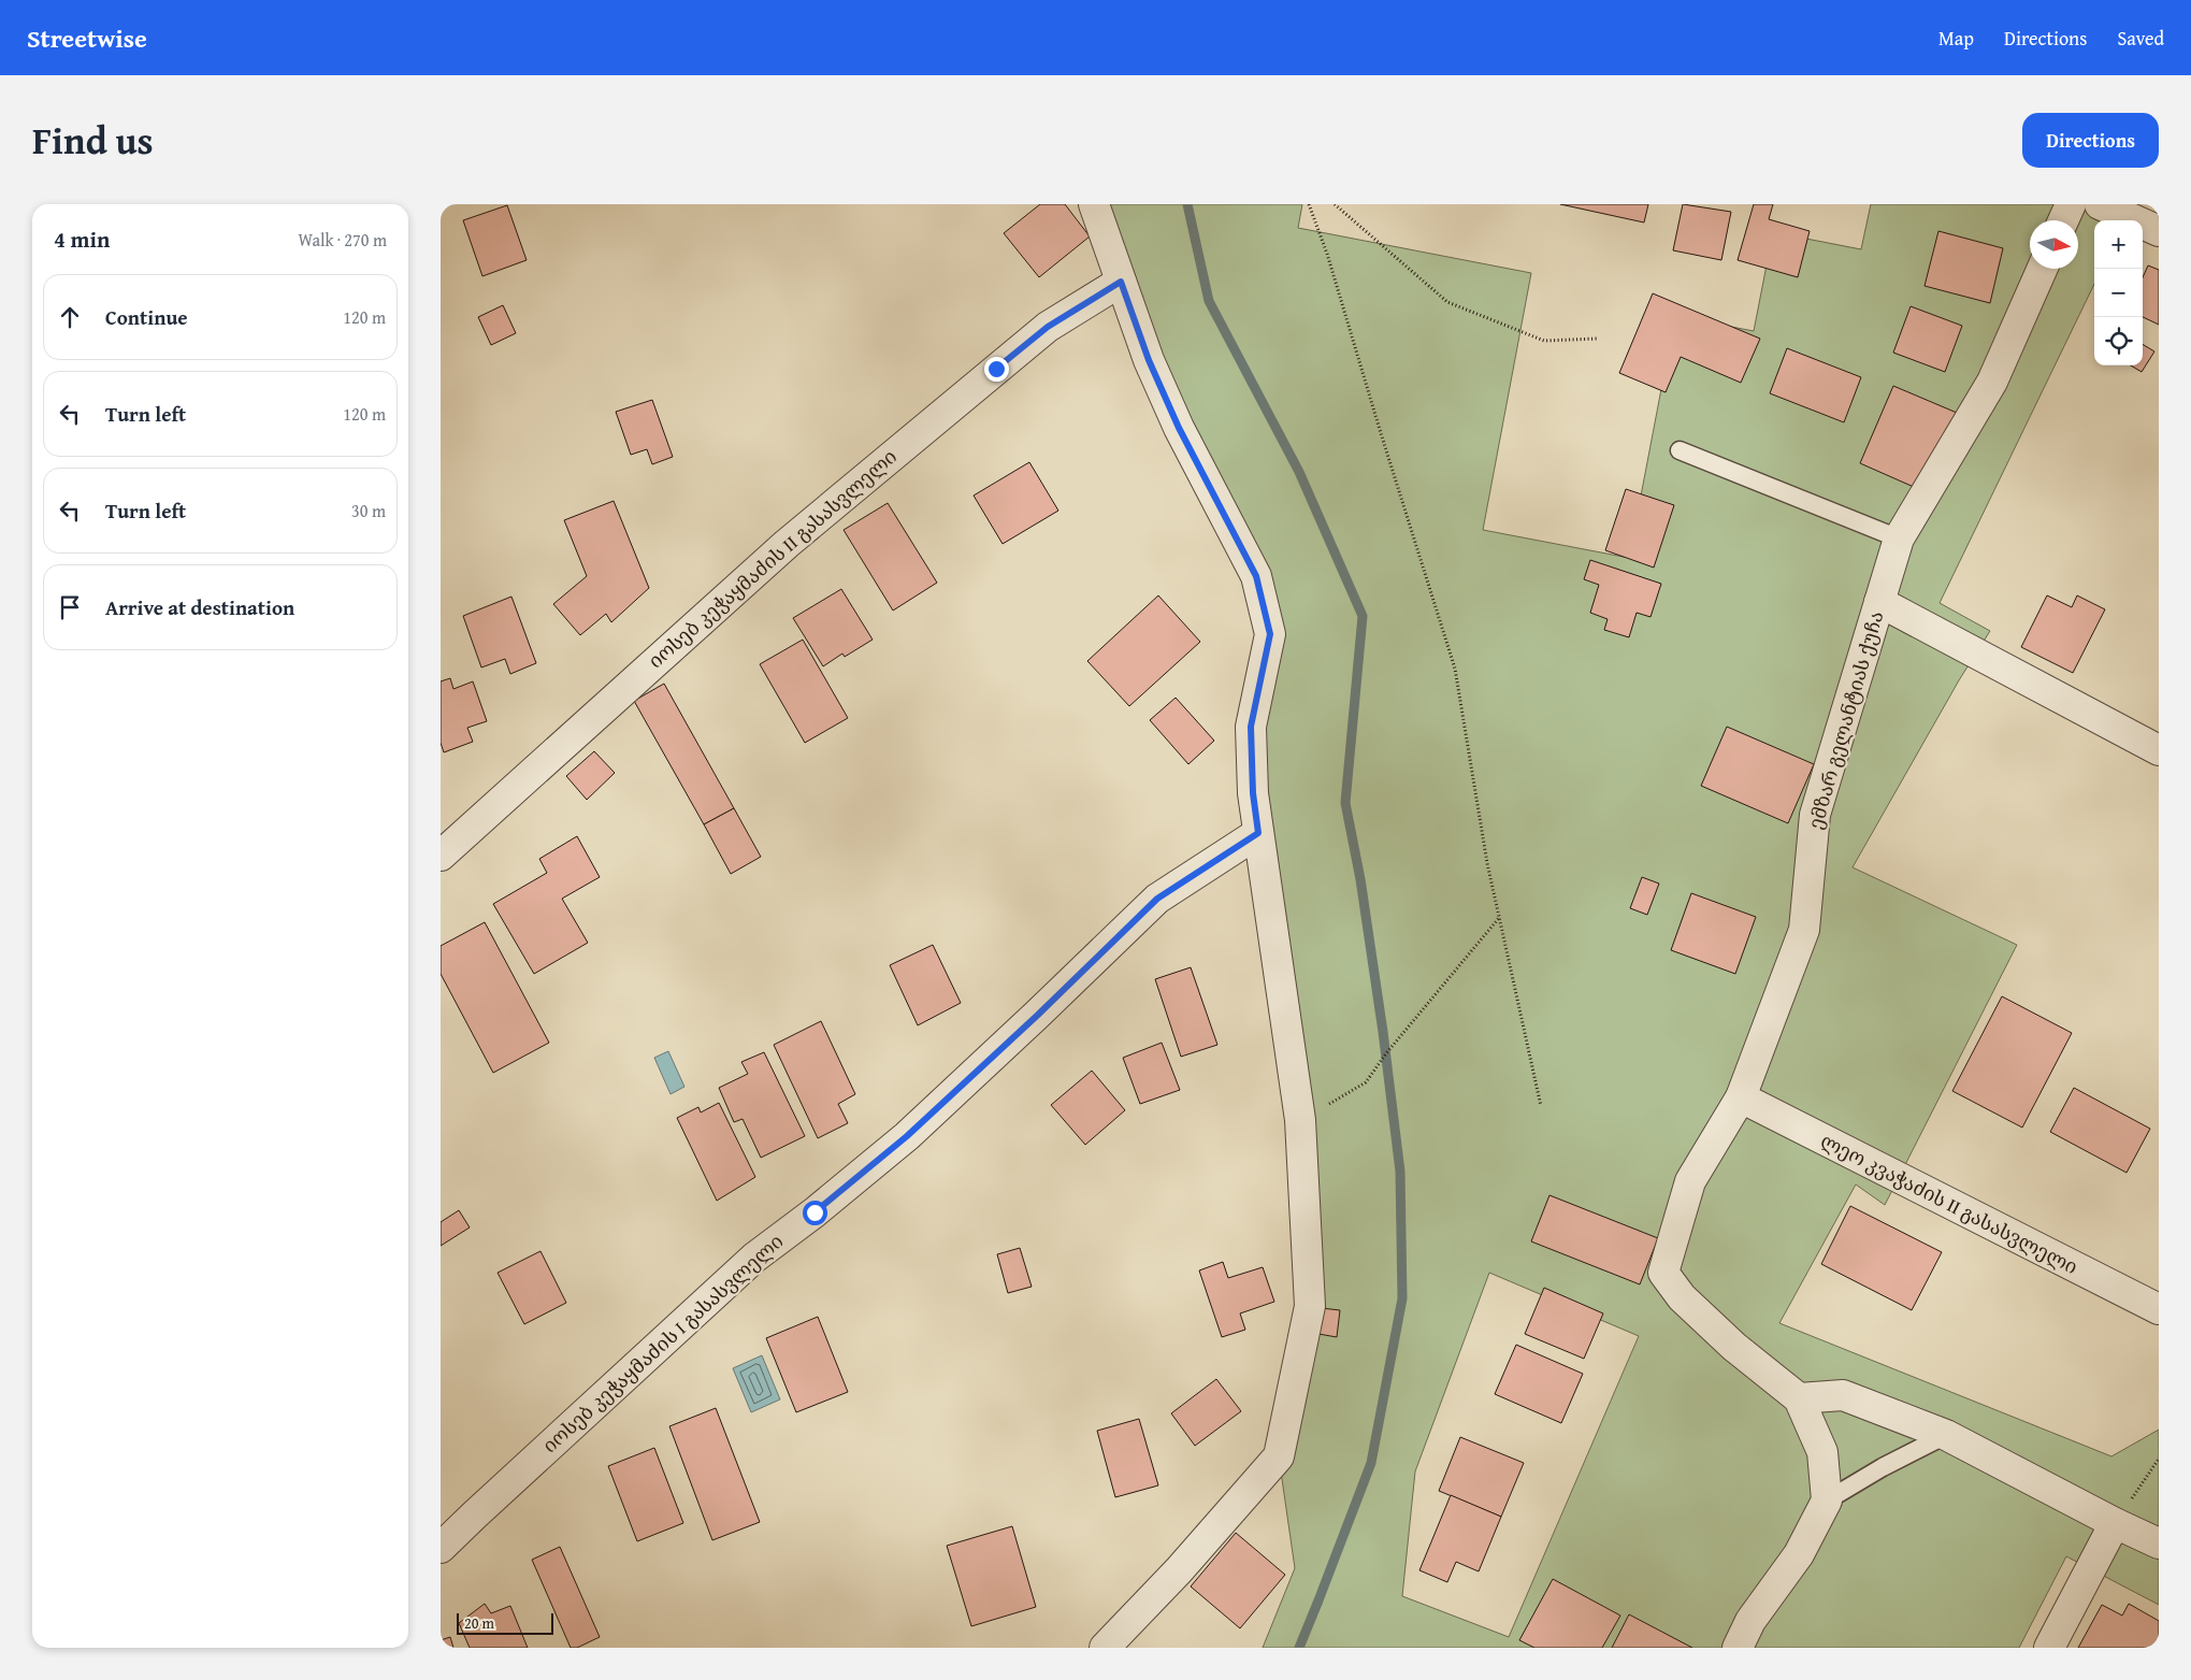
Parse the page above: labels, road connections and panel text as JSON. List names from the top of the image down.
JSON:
{
  "streets": {
    "street": [
      "იოსებ კეჭაყმაძის II გასასვლელი",
      "ემზარ გელანტიას ქუჩა",
      "ლეო კვაჭაძის II გასასვლელი",
      "იოსებ კეჭაყმაძის I გასასვლელი"
    ]
  },
  "crossings": [
    ["ემზარ გელანტიას ქუჩა", "ლეო კვაჭაძის II გასასვლელი"]
  ],
  "scale_bar": "20 m",
  "north": "right",
  "page": {
    "header": "Streetwise",
    "nav": ["Map", "Directions", "Saved"],
    "title": "Find us",
    "buttons": "Directions",
    "heading": ["4 min", "Walk · 270 m"],
    "map_buttons": ["+", "−"],
    "list": [
      ["Continue", "120 m"],
      ["Turn left", "120 m"],
      ["Turn left", "30 m"],
      "Arrive at destination"
    ],
    "scale": "20 m"
  }
}
